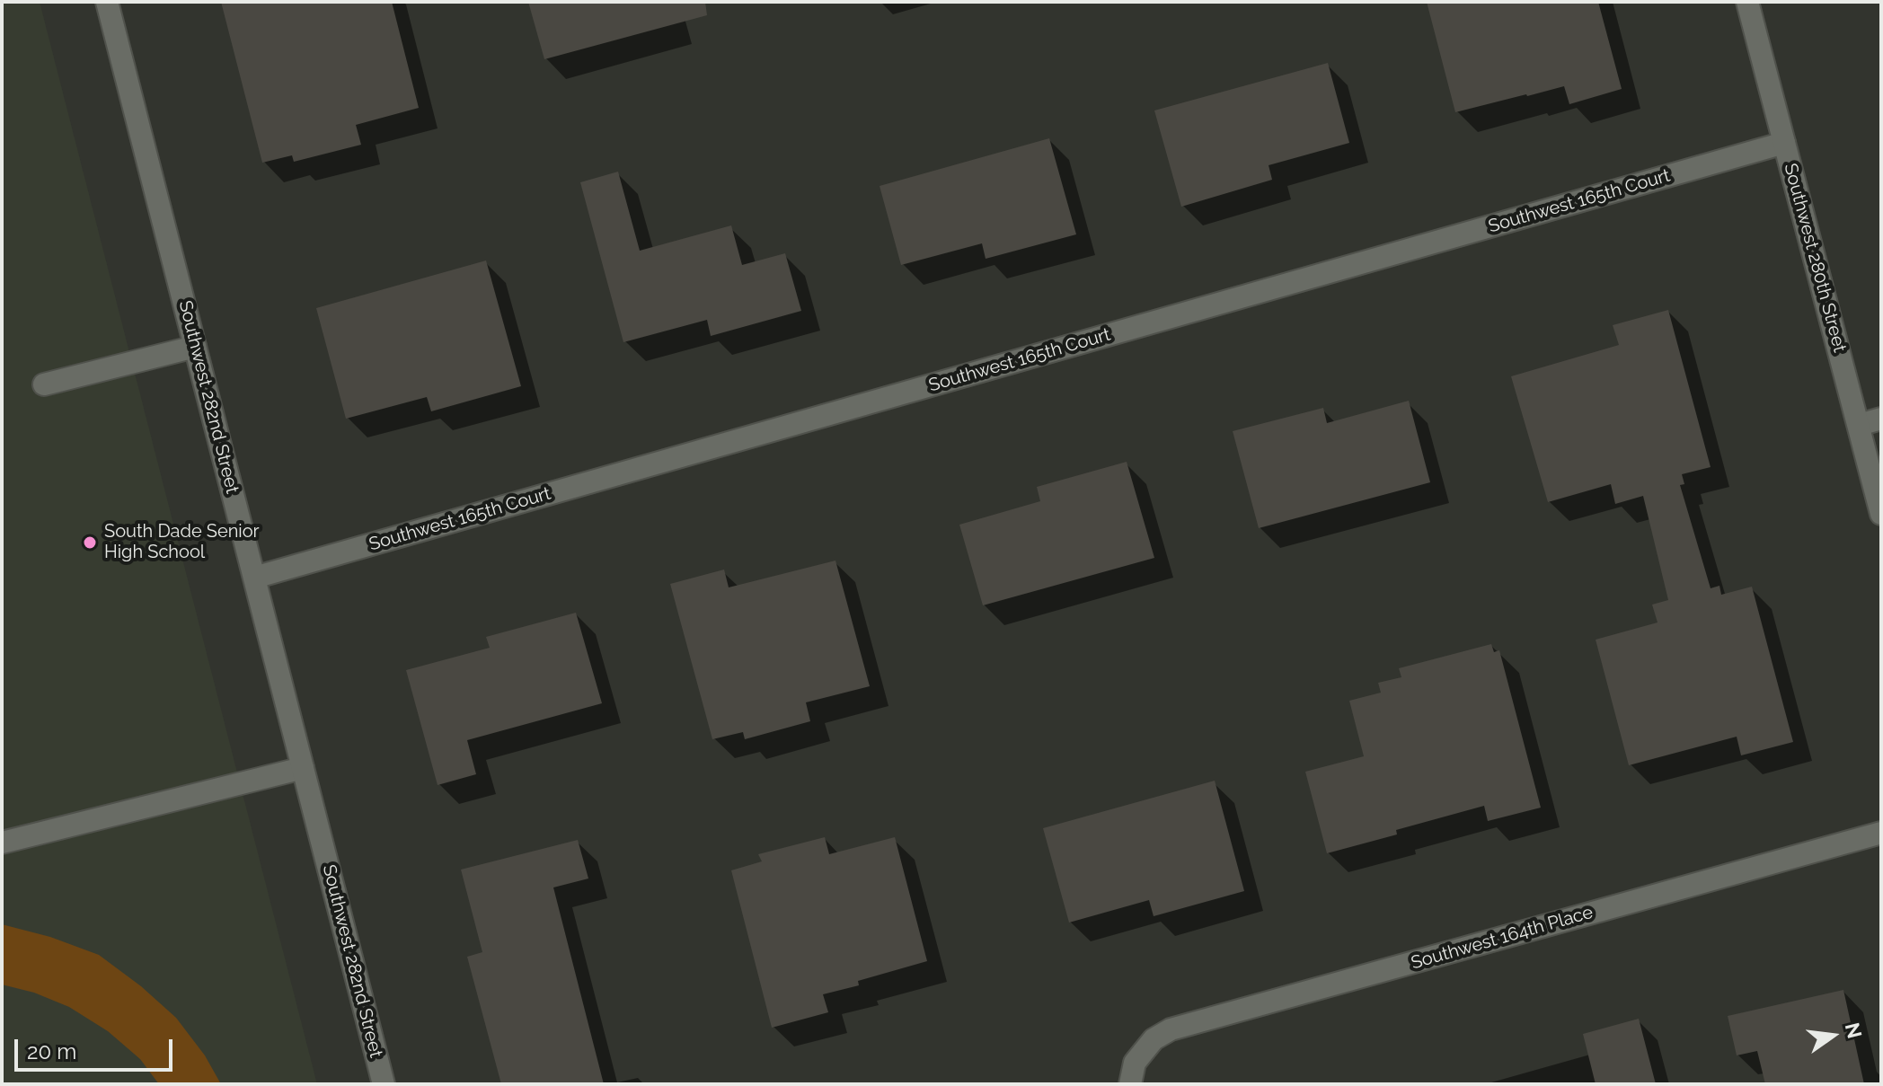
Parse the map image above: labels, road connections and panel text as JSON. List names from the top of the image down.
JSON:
{
  "streets": {
    "street": [
      "Southwest 165th Court",
      "Southwest 280th Street",
      "Southwest 282nd Street",
      "Southwest 164th Place"
    ]
  },
  "crossings": [
    ["Southwest 165th Court", "Southwest 280th Street"],
    ["Southwest 165th Court", "Southwest 282nd Street"]
  ],
  "places": ["South Dade Senior High School"],
  "scale_bar": "20 m",
  "north": "right"
}
